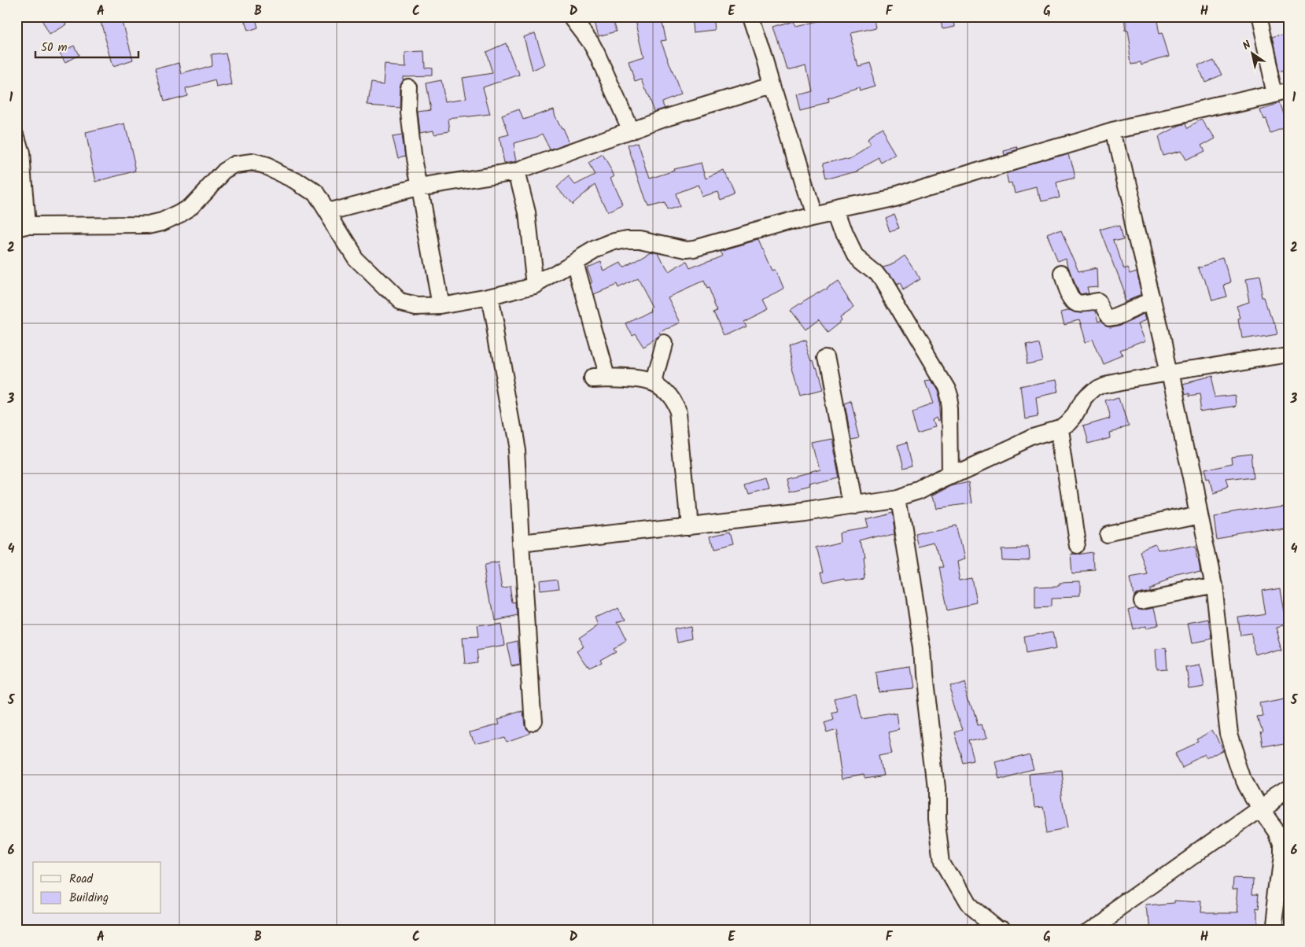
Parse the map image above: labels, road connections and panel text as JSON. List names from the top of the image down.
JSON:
{
  "legend": ["Road", "Building"],
  "scale_bar": "50 m",
  "north": "top left",
  "grid": {
    "columns": [
      "A",
      "B",
      "C",
      "D",
      "E",
      "F",
      "G",
      "H"
    ],
    "rows": [
      "1",
      "2",
      "3",
      "4",
      "5",
      "6"
    ]
  }
}
